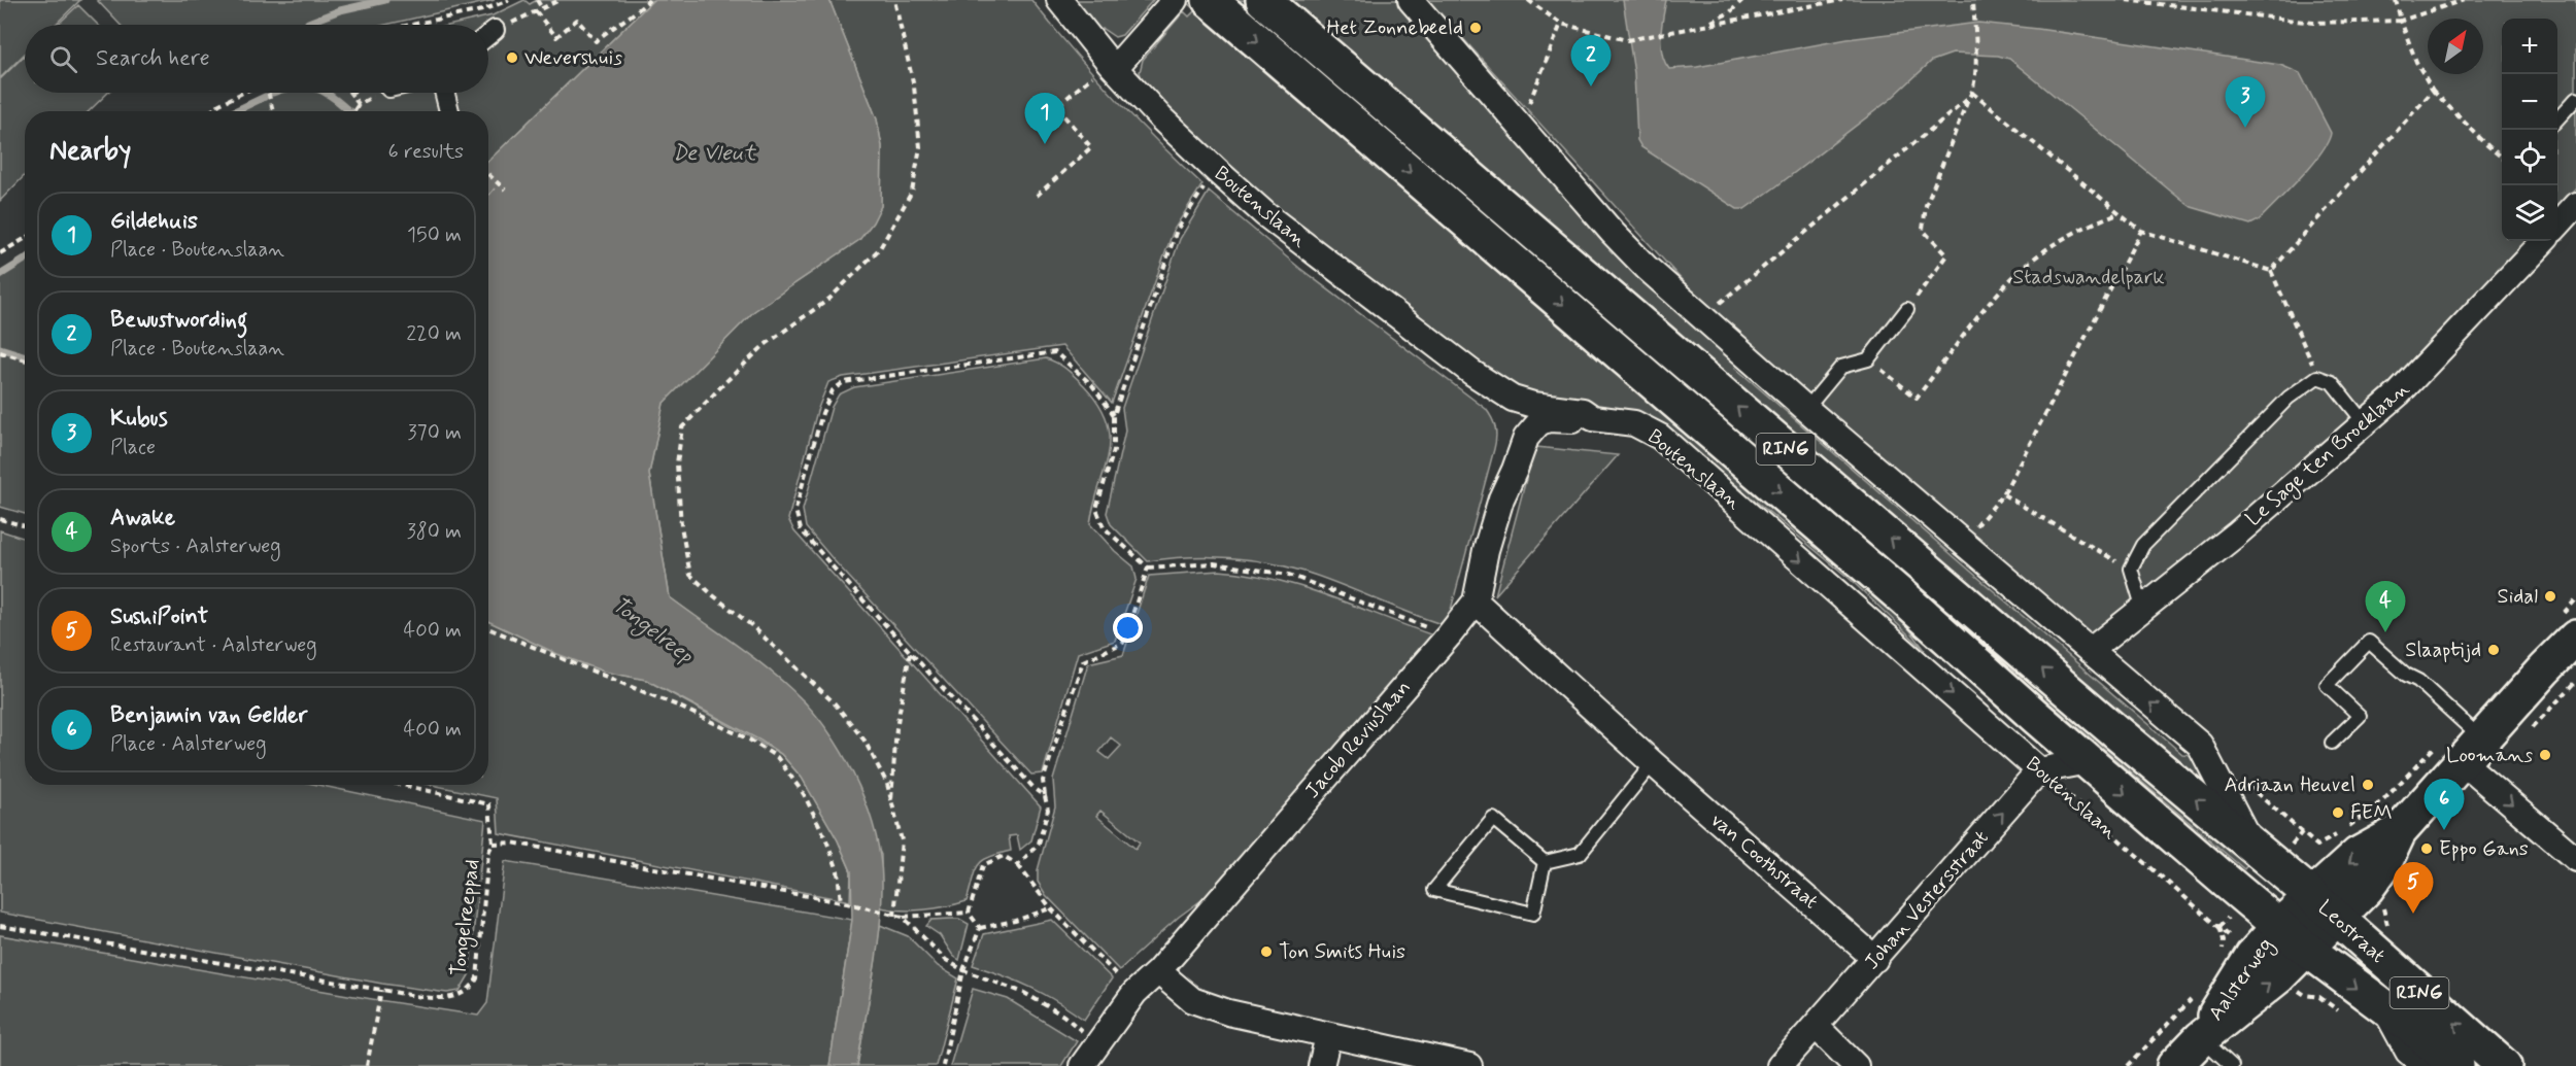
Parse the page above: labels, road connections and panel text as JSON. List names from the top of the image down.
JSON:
{
  "streets": {
    "main road": [
      "Boutenslaan",
      "RING",
      "Leostraat",
      "Aalsterweg"
    ],
    "street": [
      "Le Sage ten Broeklaan",
      "Jacob Reviuslaan",
      "van Coothstraat",
      "Johan Vestersstraat"
    ],
    "path": ["Tongelreeppad"]
  },
  "crossings": [
    ["Boutenslaan", "Jacob Reviuslaan"],
    ["Boutenslaan", "Johan Vestersstraat"],
    ["Boutenslaan", "Leostraat"],
    ["Boutenslaan", "Aalsterweg"],
    ["RING", "Leostraat"],
    ["RING", "Aalsterweg"],
    ["Jacob Reviuslaan", "van Coothstraat"],
    ["van Coothstraat", "Johan Vestersstraat"],
    ["Leostraat", "Aalsterweg"]
  ],
  "one_way": ["Johan Vestersstraat"],
  "water": ["De Vleut", "Tongelreep"],
  "parks": ["Stadswandelpark"],
  "places": [
    "Het Zonnebeeld",
    "Wevershuis",
    "Sidal",
    "Slaaptijd",
    "Loomans",
    "Adriaan Heuvel",
    "FEM",
    "Eppo Gans",
    "Ton Smits Huis"
  ],
  "north": "top right",
  "page": {
    "map_buttons": ["+", "−"],
    "search": "Search here",
    "pins": [
      "2",
      "3",
      "1",
      "4",
      "6",
      "5"
    ],
    "heading": ["Nearby", "6 results"],
    "list": [
      {
        "mark": "1",
        "name": "Gildehuis",
        "note": "Place · Boutenslaan",
        "value": "150 m"
      },
      {
        "mark": "2",
        "name": "Bewustwording",
        "note": "Place · Boutenslaan",
        "value": "220 m"
      },
      {
        "mark": "3",
        "name": "Kubus",
        "note": "Place",
        "value": "370 m"
      },
      {
        "mark": "4",
        "name": "Awake",
        "note": "Sports · Aalsterweg",
        "value": "380 m"
      },
      {
        "mark": "5",
        "name": "SushiPoint",
        "note": "Restaurant · Aalsterweg",
        "value": "400 m"
      },
      {
        "mark": "6",
        "name": "Benjamin van Gelder",
        "note": "Place · Aalsterweg",
        "value": "400 m"
      }
    ]
  }
}
